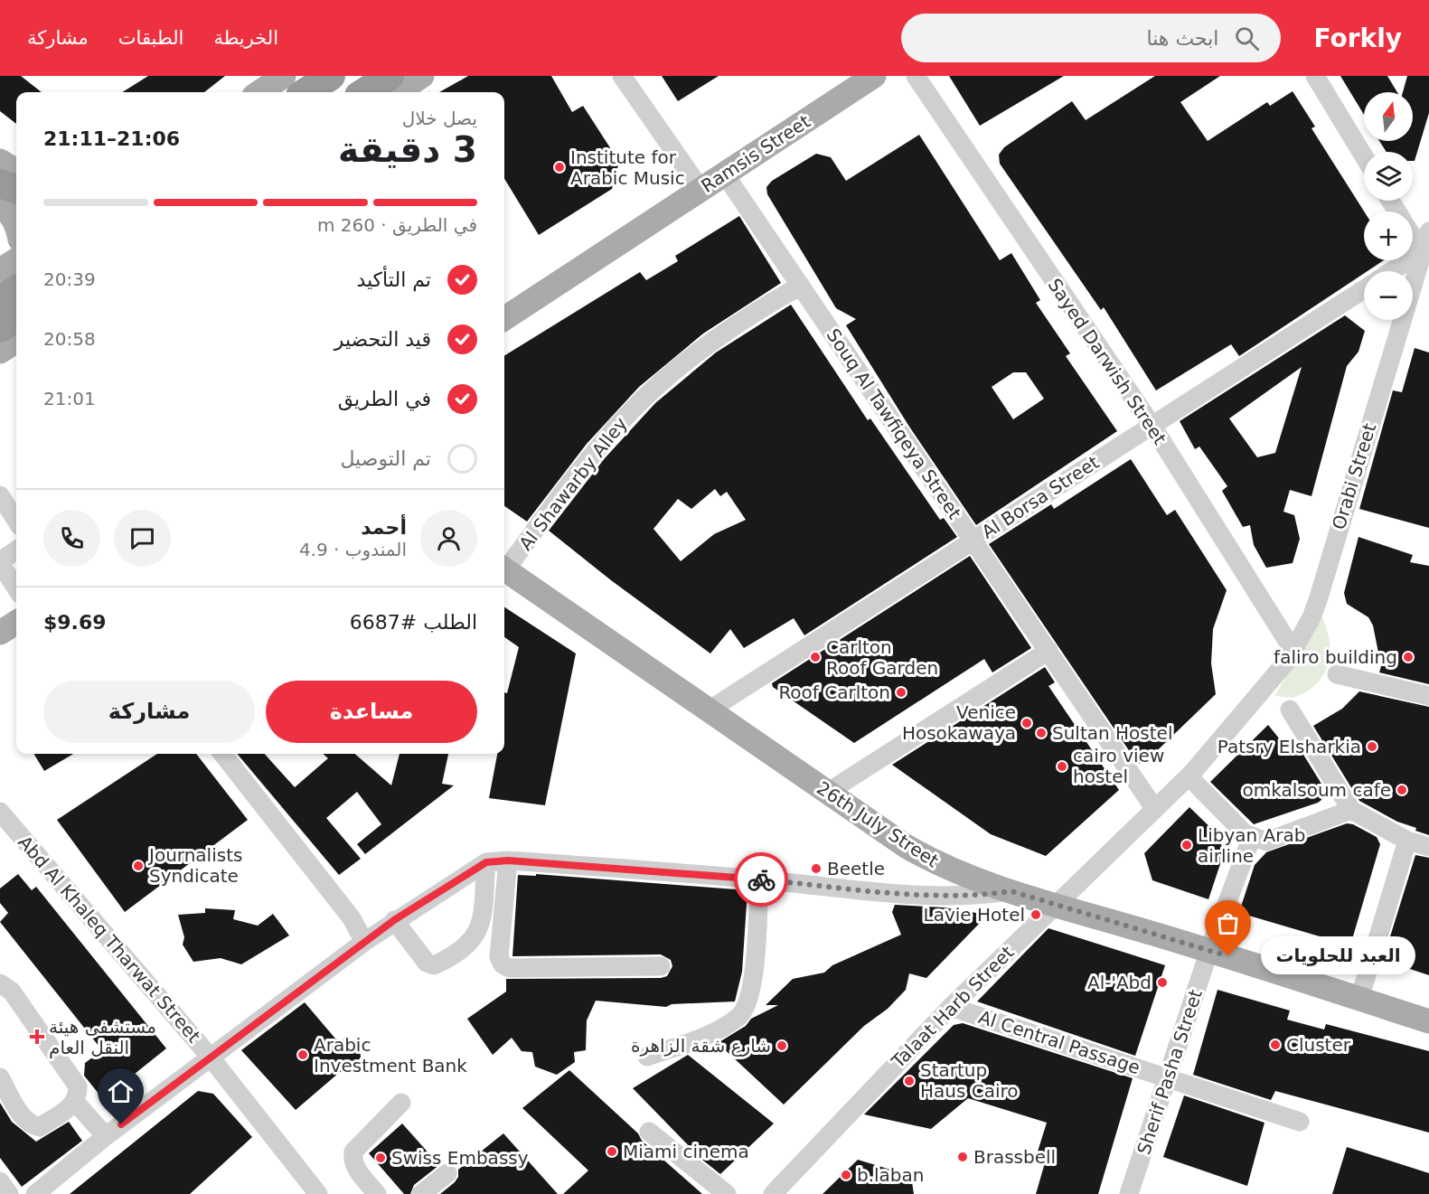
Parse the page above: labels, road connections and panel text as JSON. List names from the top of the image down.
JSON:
{
  "streets": {
    "main road": ["Ramsis Street", "26th July Street"],
    "street": [
      "Sayed Darwish Street",
      "Souq Al Tawfiqeya Street",
      "Orabi Street",
      "Al Shawarby Alley",
      "Al Borsa Street",
      "Abd Al Khaleq Tharwat Street",
      "Talaat Harb Street",
      "Al Central Passage",
      "Sherif Pasha Street"
    ]
  },
  "crossings": [
    ["Ramsis Street", "Souq Al Tawfiqeya Street"],
    ["Sayed Darwish Street", "Orabi Street"],
    ["Sayed Darwish Street", "Al Borsa Street"],
    ["Souq Al Tawfiqeya Street", "Al Shawarby Alley"],
    ["Souq Al Tawfiqeya Street", "Al Borsa Street"],
    ["Souq Al Tawfiqeya Street", "Talaat Harb Street"],
    ["Orabi Street", "Talaat Harb Street"],
    ["Al Borsa Street", "26th July Street"],
    ["26th July Street", "Talaat Harb Street"],
    ["26th July Street", "Sherif Pasha Street"],
    ["Talaat Harb Street", "Al Central Passage"],
    ["Al Central Passage", "Sherif Pasha Street"]
  ],
  "places": {
    "other": [
      "Institute for Arabic Music",
      "Carlton Roof Garden",
      "faliro building",
      "Roof Carlton",
      "Venice Hosokawaya",
      "Sultan Hostel",
      "Patsry Elsharkia",
      "cairo view hostel",
      "omkalsoum cafe",
      "Libyan Arab airline",
      "Journalists Syndicate",
      "Beetle",
      "Lavie Hotel",
      "العبد للحلويات",
      "Al-'Abd",
      "Cluster",
      "شارع شقة الزاهرة",
      "Arabic Investment Bank",
      "Startup Haus Cairo",
      "Miami cinema",
      "Brassbell",
      "Swiss Embassy",
      "b.laban"
    ],
    "health": ["مستشفى هيئة النقل العام"]
  },
  "north": "top",
  "page": {
    "header": "Forkly",
    "search": "ابحث هنا",
    "nav": ["الخريطة", "الطبقات", "مشاركة"],
    "map_buttons": ["+", "−"],
    "heading": ["3 دقيقة", "يصل خلال", "21:06–21:11"],
    "panel": [
      "أحمد",
      "المندوب · 4.9",
      "الطلب #6687",
      "$9.69"
    ],
    "bar": "في الطريق · 260 m",
    "list": [
      ["تم التأكيد", "20:39"],
      ["قيد التحضير", "20:58"],
      ["في الطريق", "21:01"],
      "تم التوصيل"
    ],
    "buttons": ["مساعدة", "مشاركة"],
    "bubble": "العبد للحلويات"
  }
}
